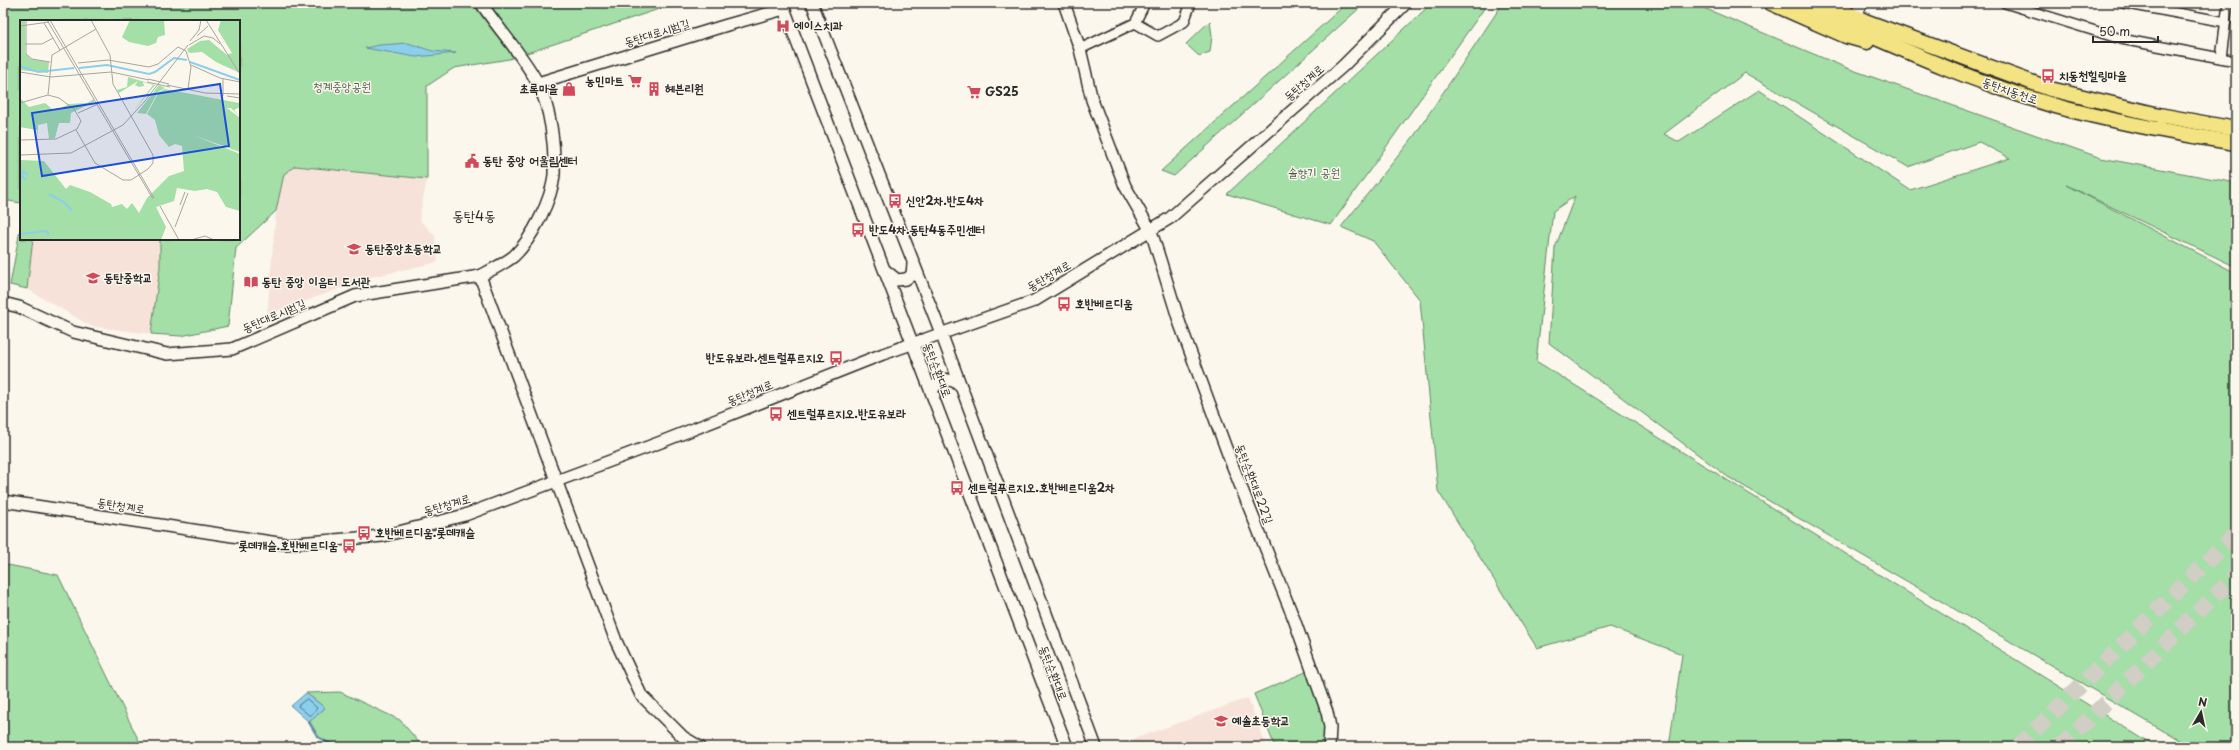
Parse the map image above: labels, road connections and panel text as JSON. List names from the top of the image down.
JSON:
{
  "streets": {
    "main road": ["동탄치동천로"],
    "street": [
      "동탄대로시범길",
      "동탄청계로",
      "동탄순환대로",
      "동탄순환대로22길"
    ]
  },
  "crossings": [
    ["동탄대로시범길", "동탄순환대로"],
    ["동탄청계로", "동탄순환대로"],
    ["동탄청계로", "동탄순환대로22길"]
  ],
  "districts": ["동탄4동"],
  "parks": ["청계중앙공원", "솔향기 공원"],
  "places": {
    "hospital": ["에이스치과"],
    "bus stop": [
      "치동천힐링마을",
      "신안2차.반도4차",
      "반도4차.동탄4동주민센터",
      "호반베르디움",
      "반도유보라.센트럴푸르지오",
      "센트럴푸르지오.반도유보라",
      "센트럴푸르지오.호반베르디움2차",
      "호반베르디움.롯데캐슬",
      "롯데캐슬.호반베르디움"
    ],
    "supermarket": ["농민마트", "GS25"],
    "shop": ["초록마을"],
    "building": ["헤븐리원"],
    "public building": ["동탄 중앙 어울림센터"],
    "school or university": ["동탄중앙초등학교", "동탄중학교", "예솔초등학교"],
    "library": ["동탄 중앙 이음터 도서관"]
  },
  "scale_bar": "50 m",
  "north": "top"
}
